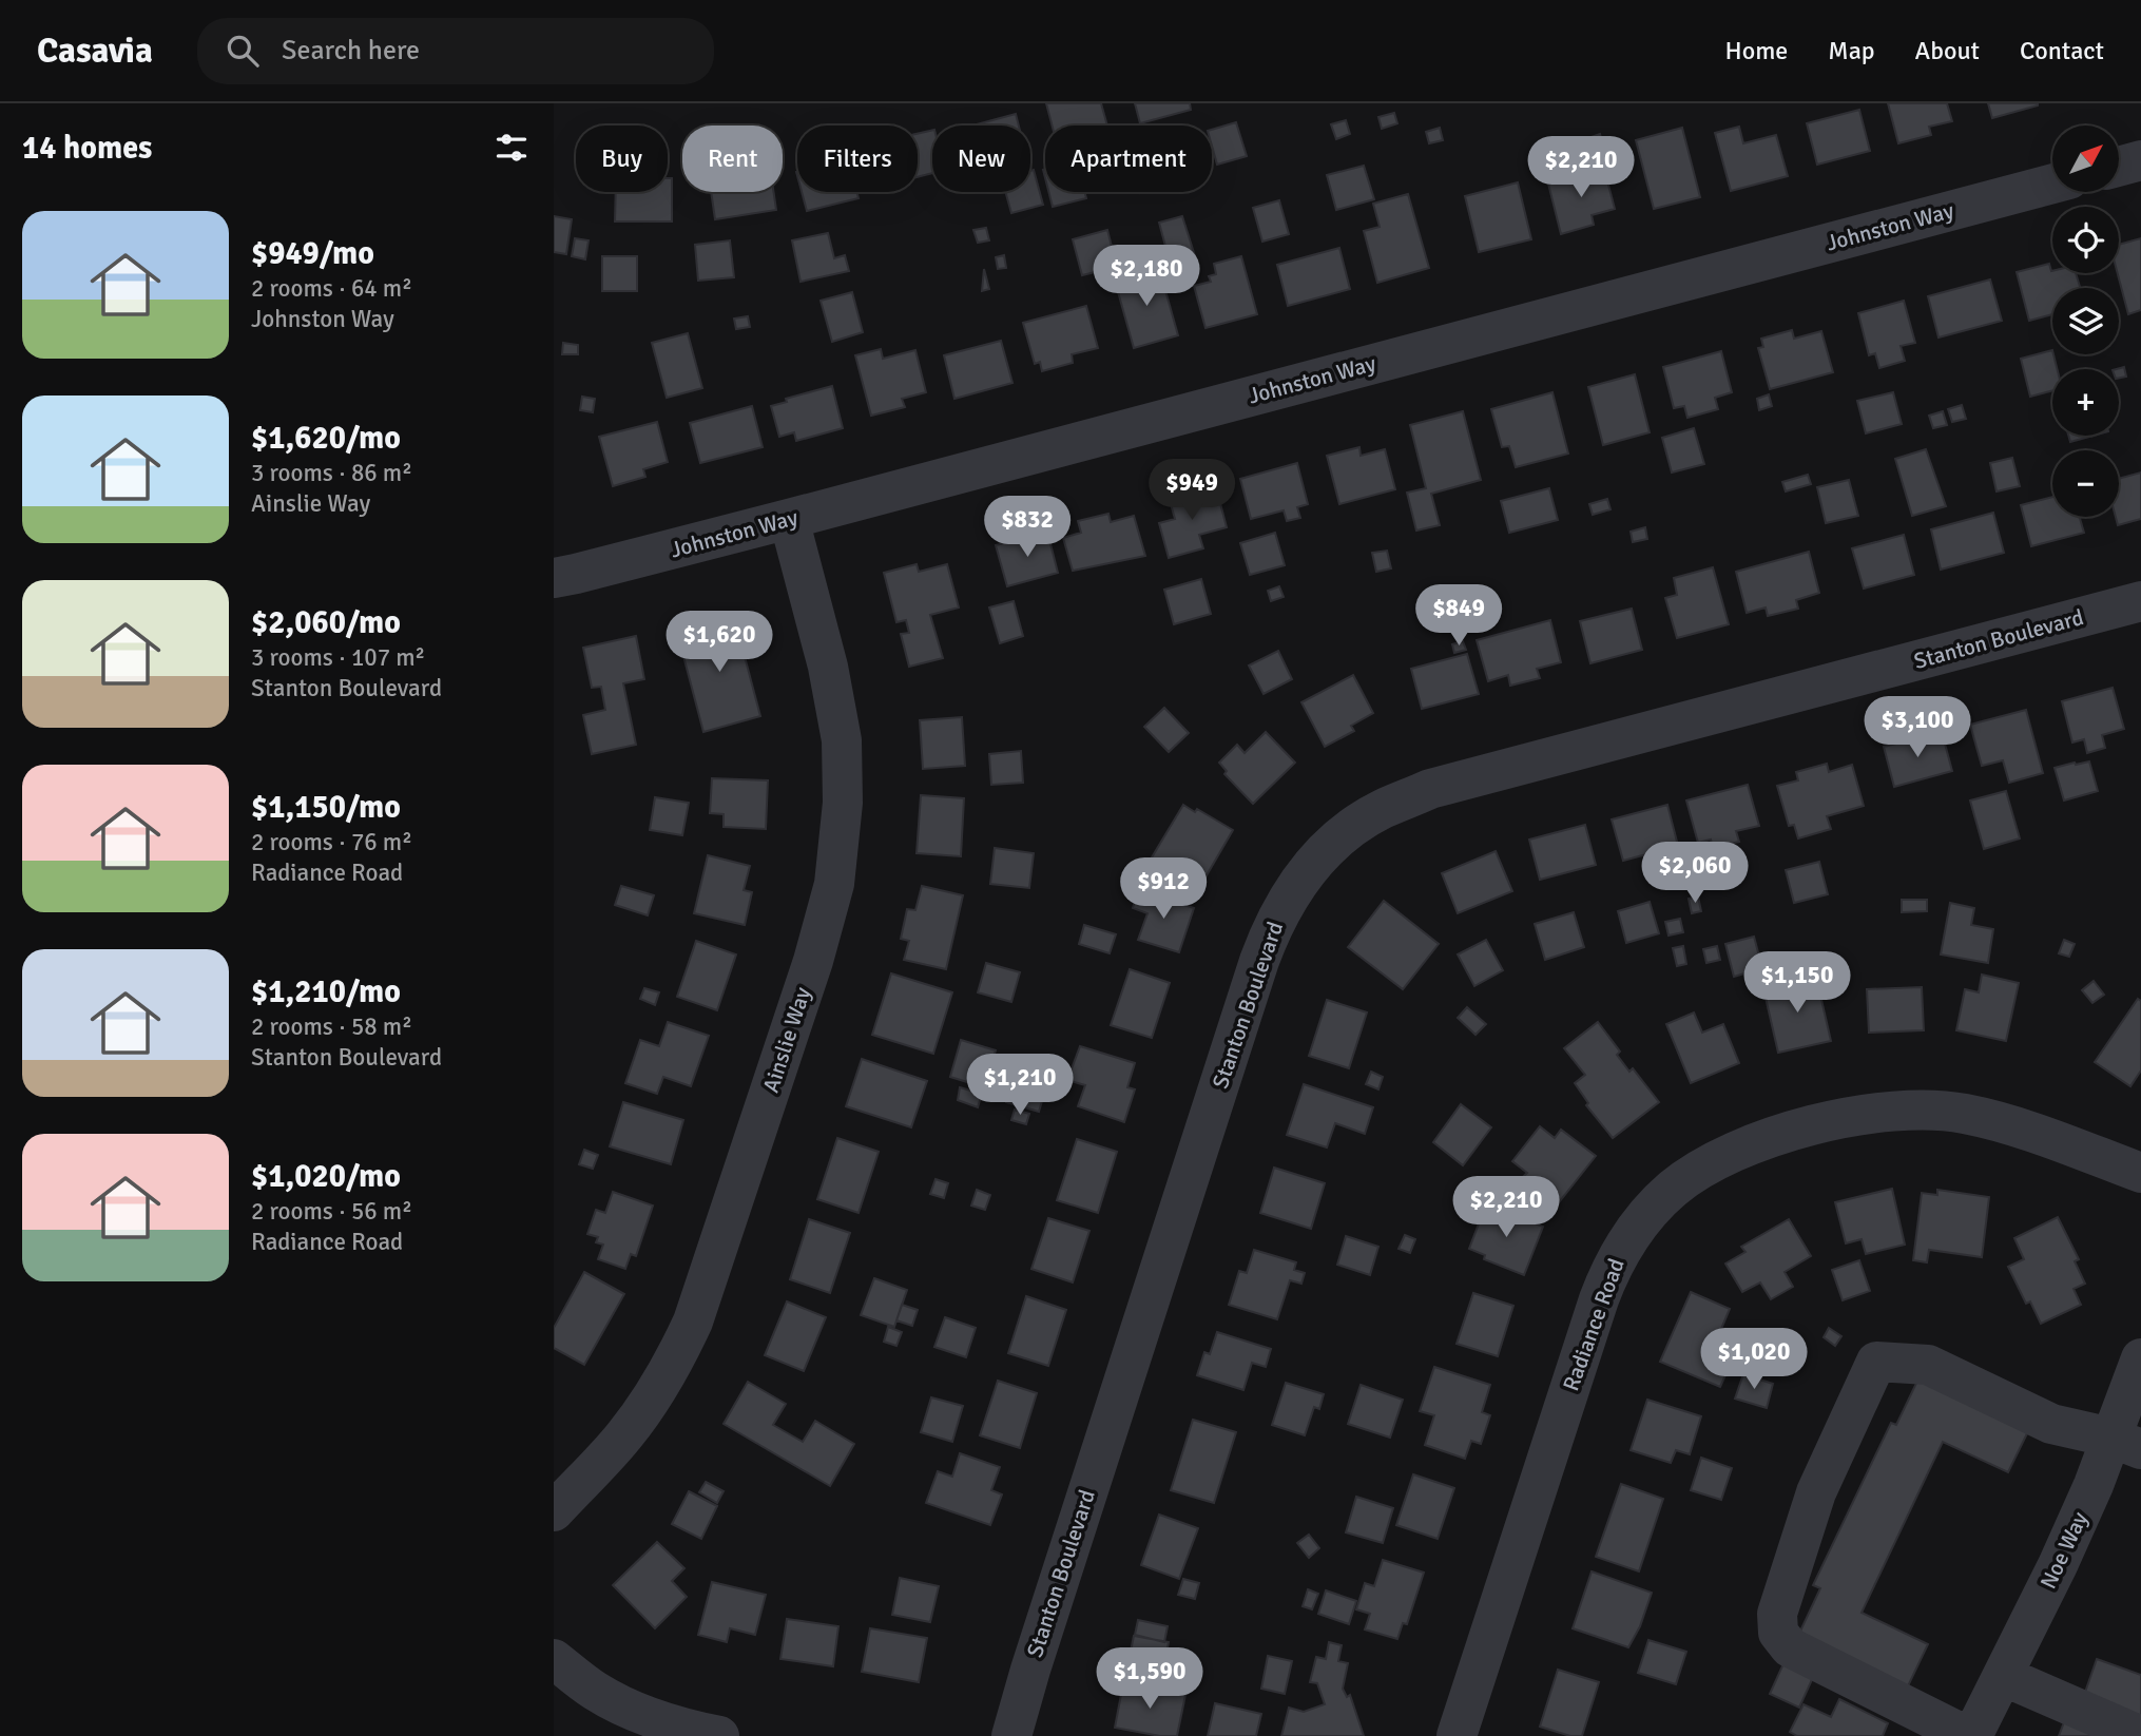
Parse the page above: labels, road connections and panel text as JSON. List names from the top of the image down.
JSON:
{
  "streets": {
    "street": [
      "Johnston Way",
      "Stanton Boulevard",
      "Ainslie Way",
      "Radiance Road",
      "Noe Way"
    ]
  },
  "crossings": [
    ["Johnston Way", "Ainslie Way"]
  ],
  "north": "top right",
  "page": {
    "header": "Casavia",
    "search": "Search here",
    "nav": [
      "Home",
      "Map",
      "About",
      "Contact"
    ],
    "heading": "14 homes",
    "map_buttons": ["+", "−"],
    "chip": [
      "Buy",
      "Rent",
      "Filters",
      "New",
      "Apartment"
    ],
    "price": [
      "$2,210",
      "$2,180",
      "$949",
      "$832",
      "$849",
      "$1,620",
      "$3,100",
      "$2,060",
      "$912",
      "$1,150",
      "$1,210",
      "$2,210",
      "$1,020",
      "$1,590"
    ],
    "list": [
      {
        "name": "$949/mo",
        "note": "2 rooms · 64 m² · Johnston Way"
      },
      {
        "name": "$1,620/mo",
        "note": "3 rooms · 86 m² · Ainslie Way"
      },
      {
        "name": "$2,060/mo",
        "note": "3 rooms · 107 m² · Stanton Boulevard"
      },
      {
        "name": "$1,150/mo",
        "note": "2 rooms · 76 m² · Radiance Road"
      },
      {
        "name": "$1,210/mo",
        "note": "2 rooms · 58 m² · Stanton Boulevard"
      },
      {
        "name": "$1,020/mo",
        "note": "2 rooms · 56 m² · Radiance Road"
      }
    ]
  }
}
